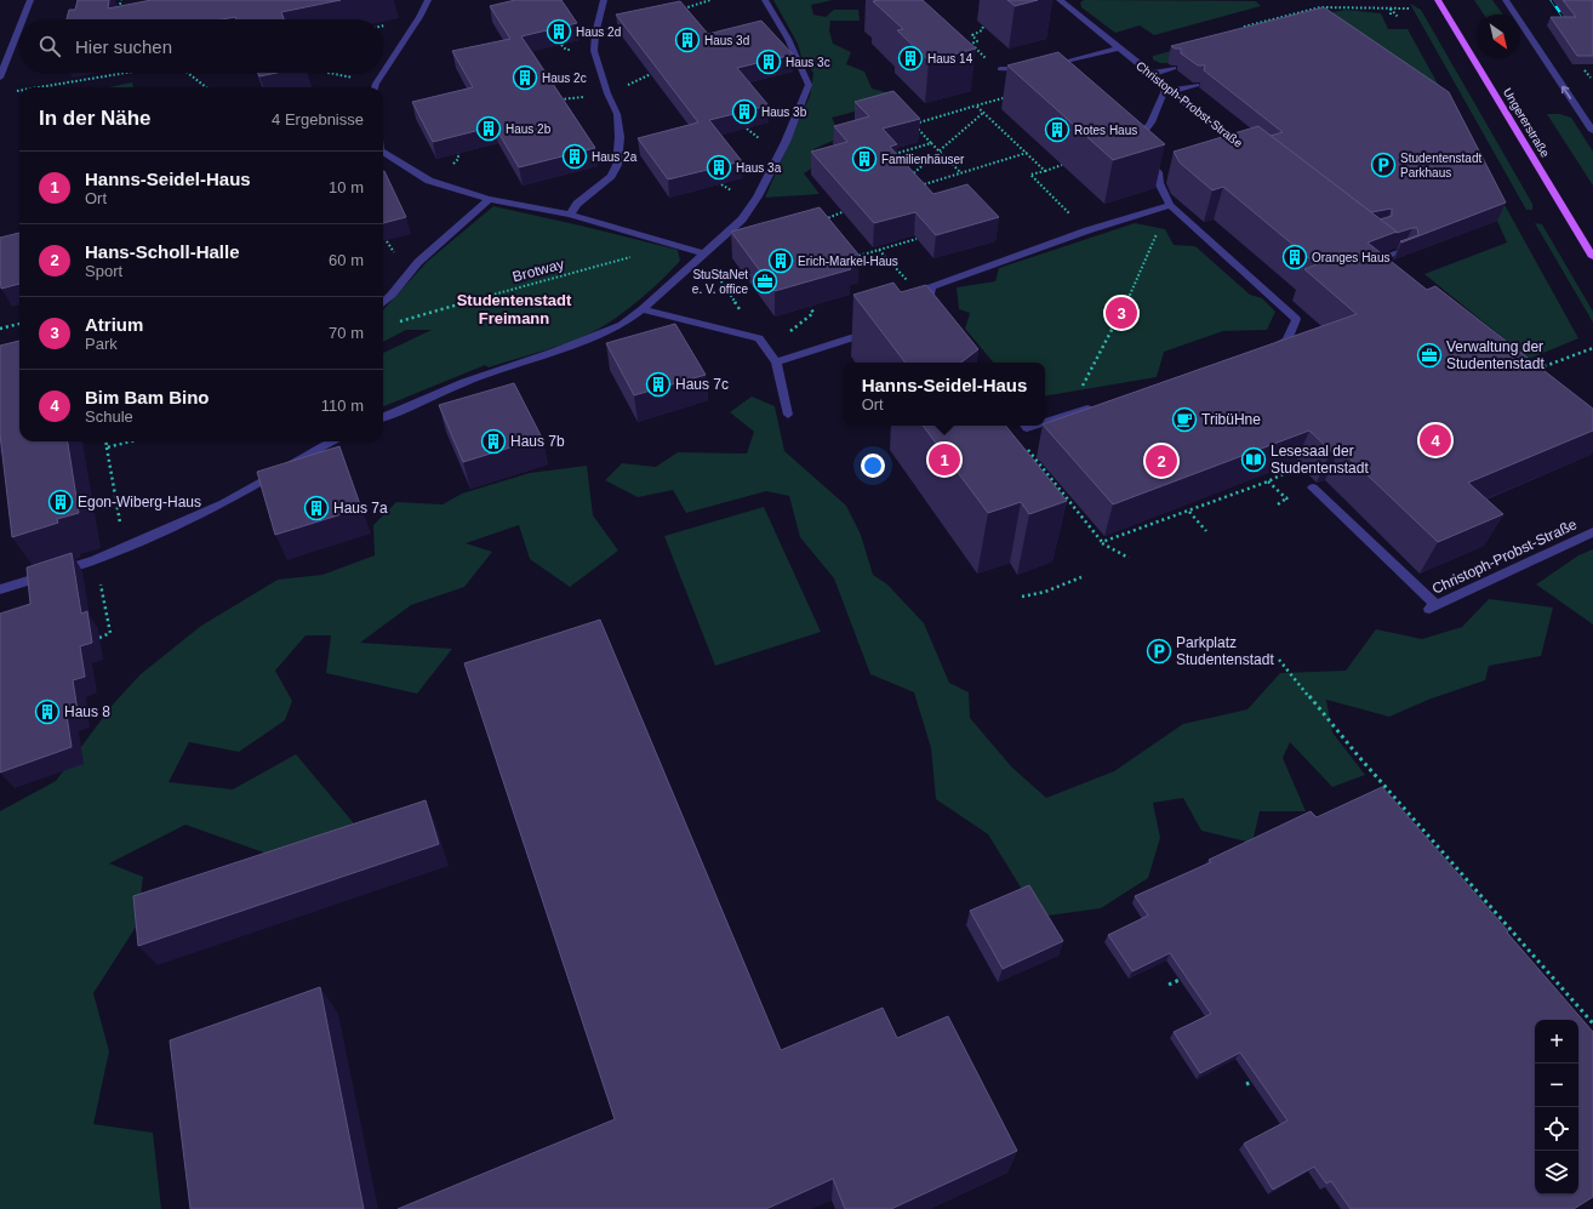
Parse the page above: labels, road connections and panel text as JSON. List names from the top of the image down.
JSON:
{
  "streets": {
    "main road": ["Ungererstraße"],
    "street": ["Christoph-Probst-Straße"],
    "path": ["Brotway"]
  },
  "districts": ["Studentenstadt Freimann"],
  "places": {
    "building": [
      "Haus 2d",
      "Haus 3d",
      "Haus 14",
      "Haus 3c",
      "Haus 2c",
      "Haus 3b",
      "Haus 2b",
      "Rotes Haus",
      "Haus 2a",
      "Familienhäuser",
      "Haus 3a",
      "Oranges Haus",
      "Erich-Markel-Haus",
      "Haus 7c",
      "Haus 7b",
      "Egon-Wiberg-Haus",
      "Haus 7a",
      "Haus 8"
    ],
    "parking": ["Studentenstadt Parkhaus", "Parkplatz Studentenstadt"],
    "office": ["StuStaNet e. V. office", "Verwaltung der Studentenstadt"],
    "cafe": ["TribüHne"],
    "library": ["Lesesaal der Studentenstadt"]
  },
  "north": "bottom right",
  "page": {
    "search": "Hier suchen",
    "heading": ["In der Nähe", "4 Ergebnisse"],
    "list": [
      {
        "mark": "1",
        "name": "Hanns-Seidel-Haus",
        "note": "Ort",
        "value": "10 m"
      },
      {
        "mark": "2",
        "name": "Hans-Scholl-Halle",
        "note": "Sport",
        "value": "60 m"
      },
      {
        "mark": "3",
        "name": "Atrium",
        "note": "Park",
        "value": "70 m"
      },
      {
        "mark": "4",
        "name": "Bim Bam Bino",
        "note": "Schule",
        "value": "110 m"
      }
    ],
    "pins": [
      "3",
      "4",
      "1",
      "2"
    ],
    "popup": ["Hanns-Seidel-Haus", "Ort"],
    "map_buttons": ["+", "−"]
  }
}
